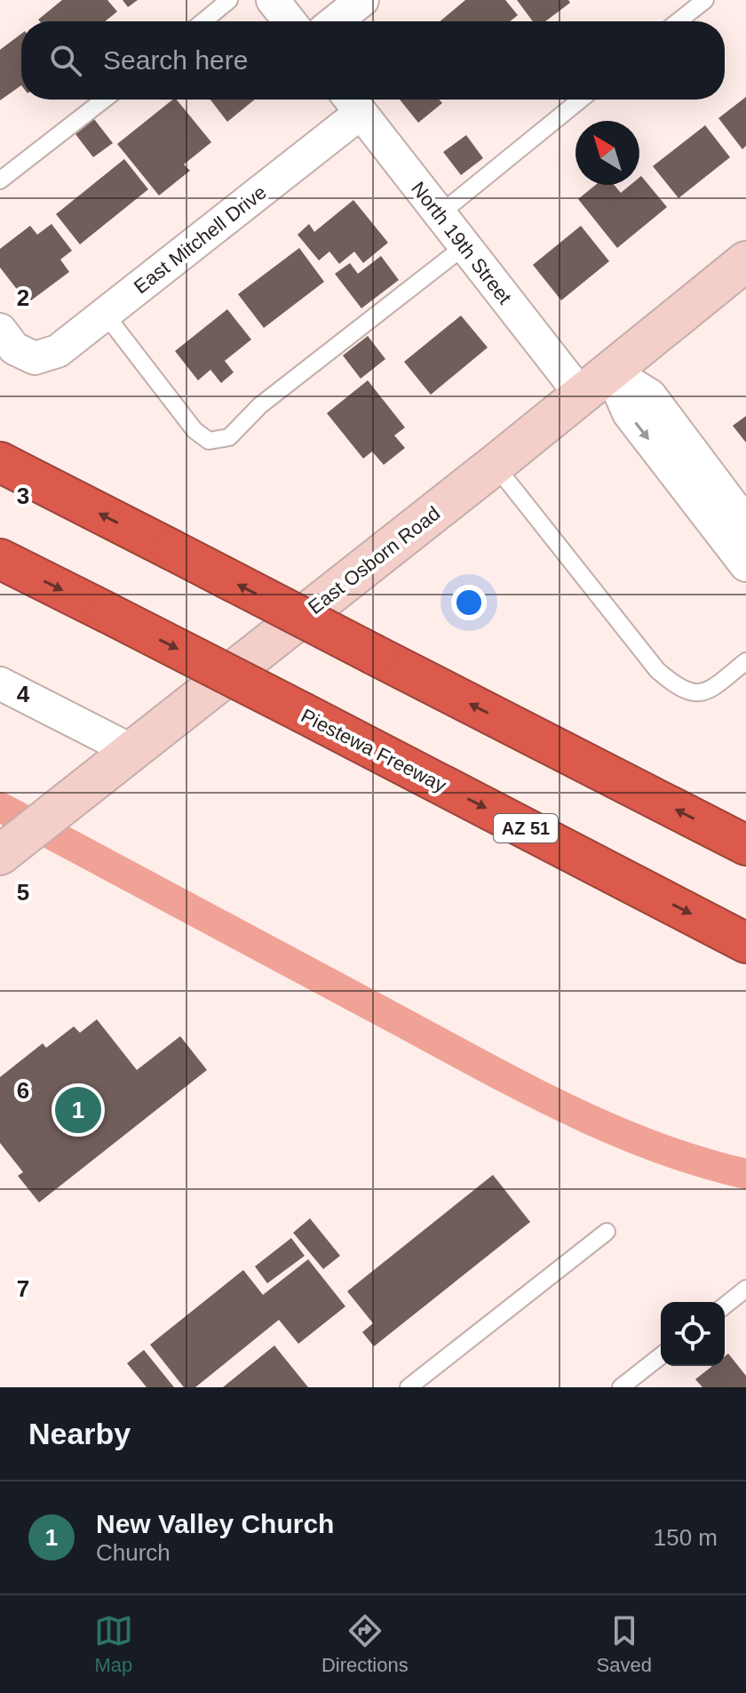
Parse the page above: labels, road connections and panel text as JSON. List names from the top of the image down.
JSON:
{
  "streets": {
    "highway": ["Piestewa Freeway", "AZ 51"],
    "main road": ["East Osborn Road"],
    "street": ["East Mitchell Drive", "North 19th Street"]
  },
  "crossings": [
    ["East Mitchell Drive", "North 19th Street"],
    ["North 19th Street", "East Osborn Road"]
  ],
  "north": "top left",
  "page": {
    "search": "Search here",
    "pins": "1",
    "heading": "Nearby",
    "list": [
      {
        "mark": "1",
        "name": "New Valley Church",
        "note": "Church",
        "value": "150 m"
      }
    ],
    "nav": ["Map", "Directions", "Saved"]
  },
  "grid": {
    "rows": [
      "2",
      "3",
      "4",
      "5",
      "6",
      "7"
    ]
  }
}
